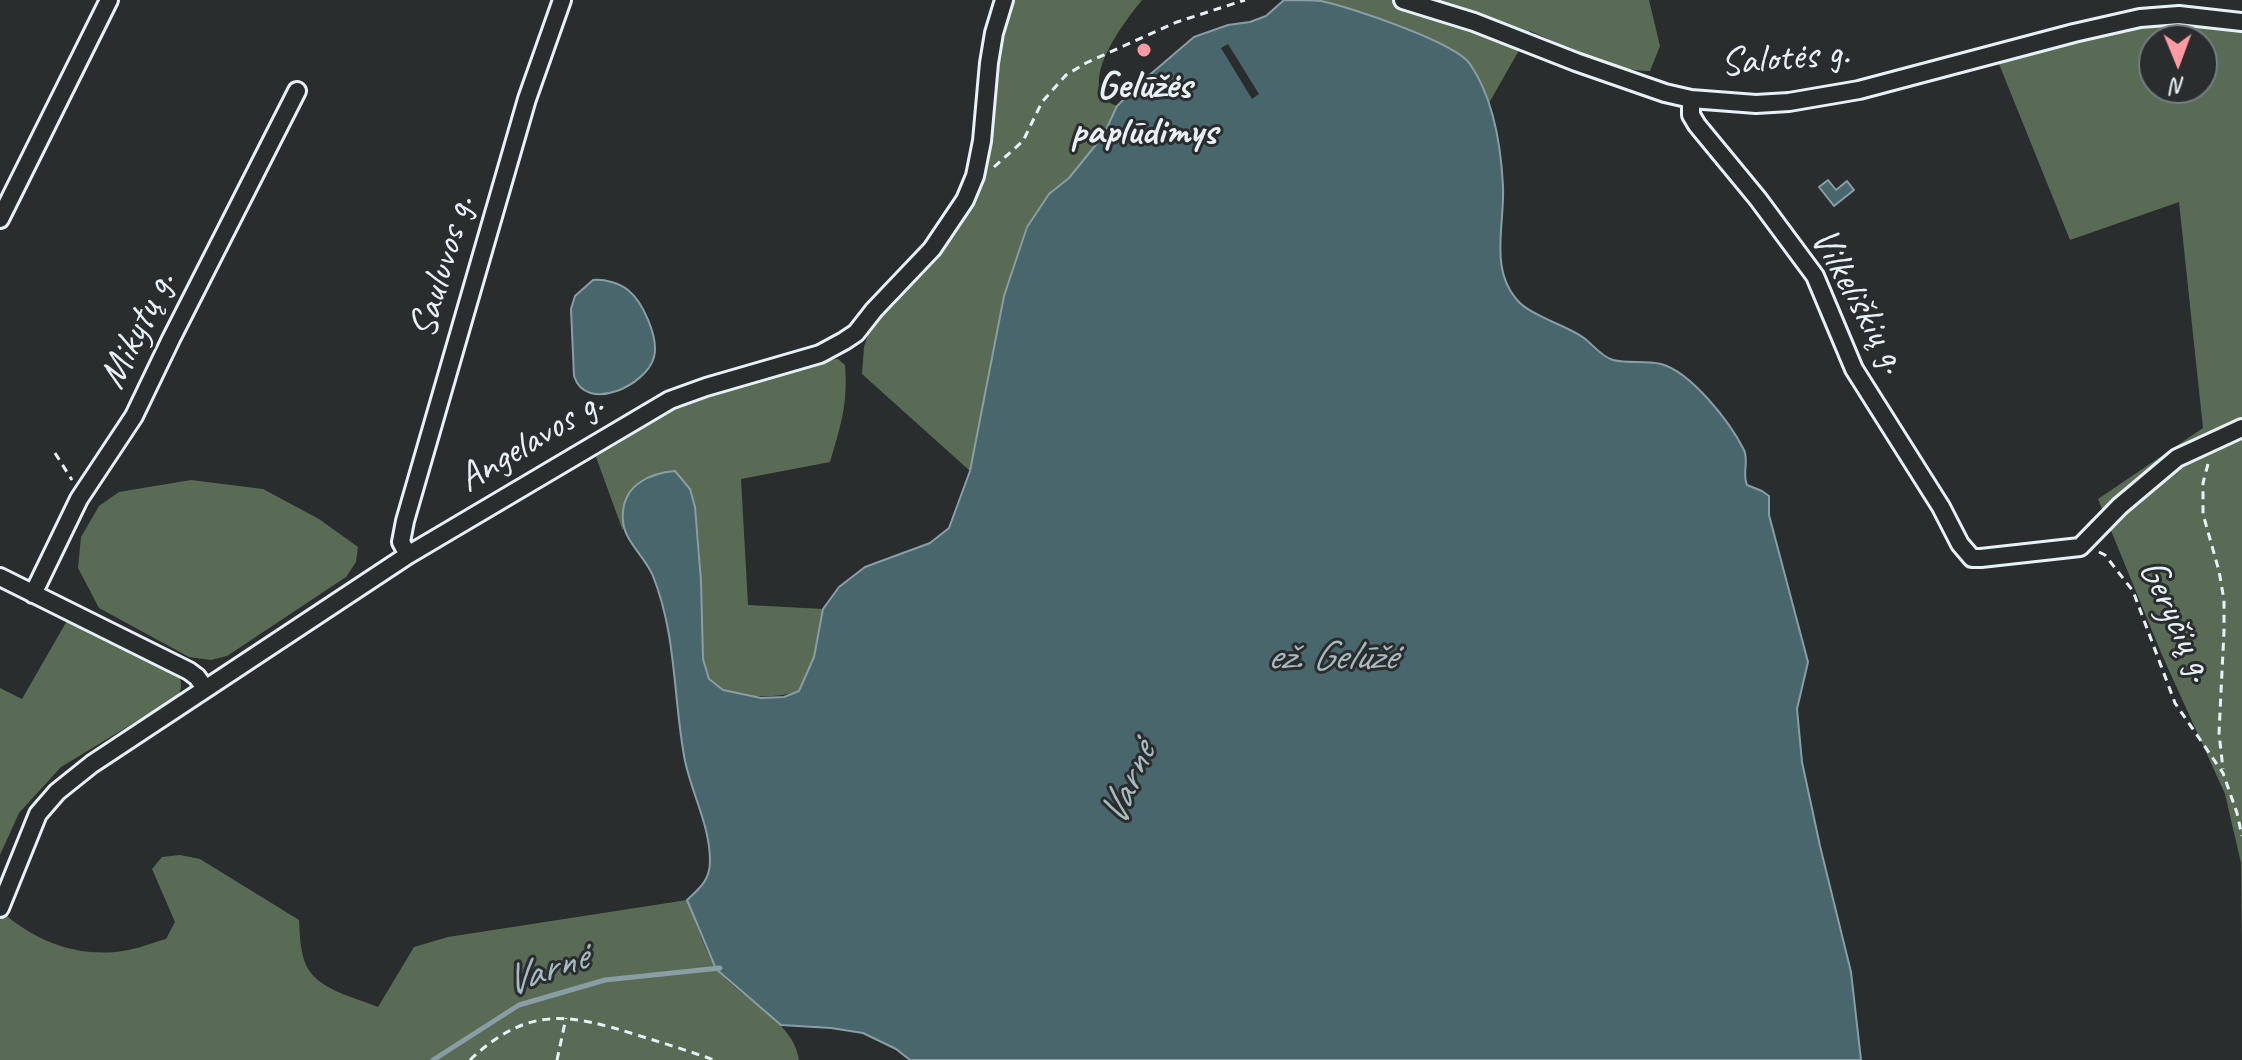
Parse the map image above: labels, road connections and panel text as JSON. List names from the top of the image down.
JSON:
{
  "streets": {
    "street": [
      "Salotės g.",
      "Sauluvos g.",
      "Vilkeliškių g.",
      "Mikytų g.",
      "Angelavos g.",
      "Geryčių g."
    ]
  },
  "crossings": [
    ["Salotės g.", "Vilkeliškių g."],
    ["Sauluvos g.", "Angelavos g."],
    ["Vilkeliškių g.", "Geryčių g."]
  ],
  "water": ["ež. Gelūžė", "Varnė"],
  "places": ["Gelūžės paplūdimys"],
  "north": "bottom"
}
